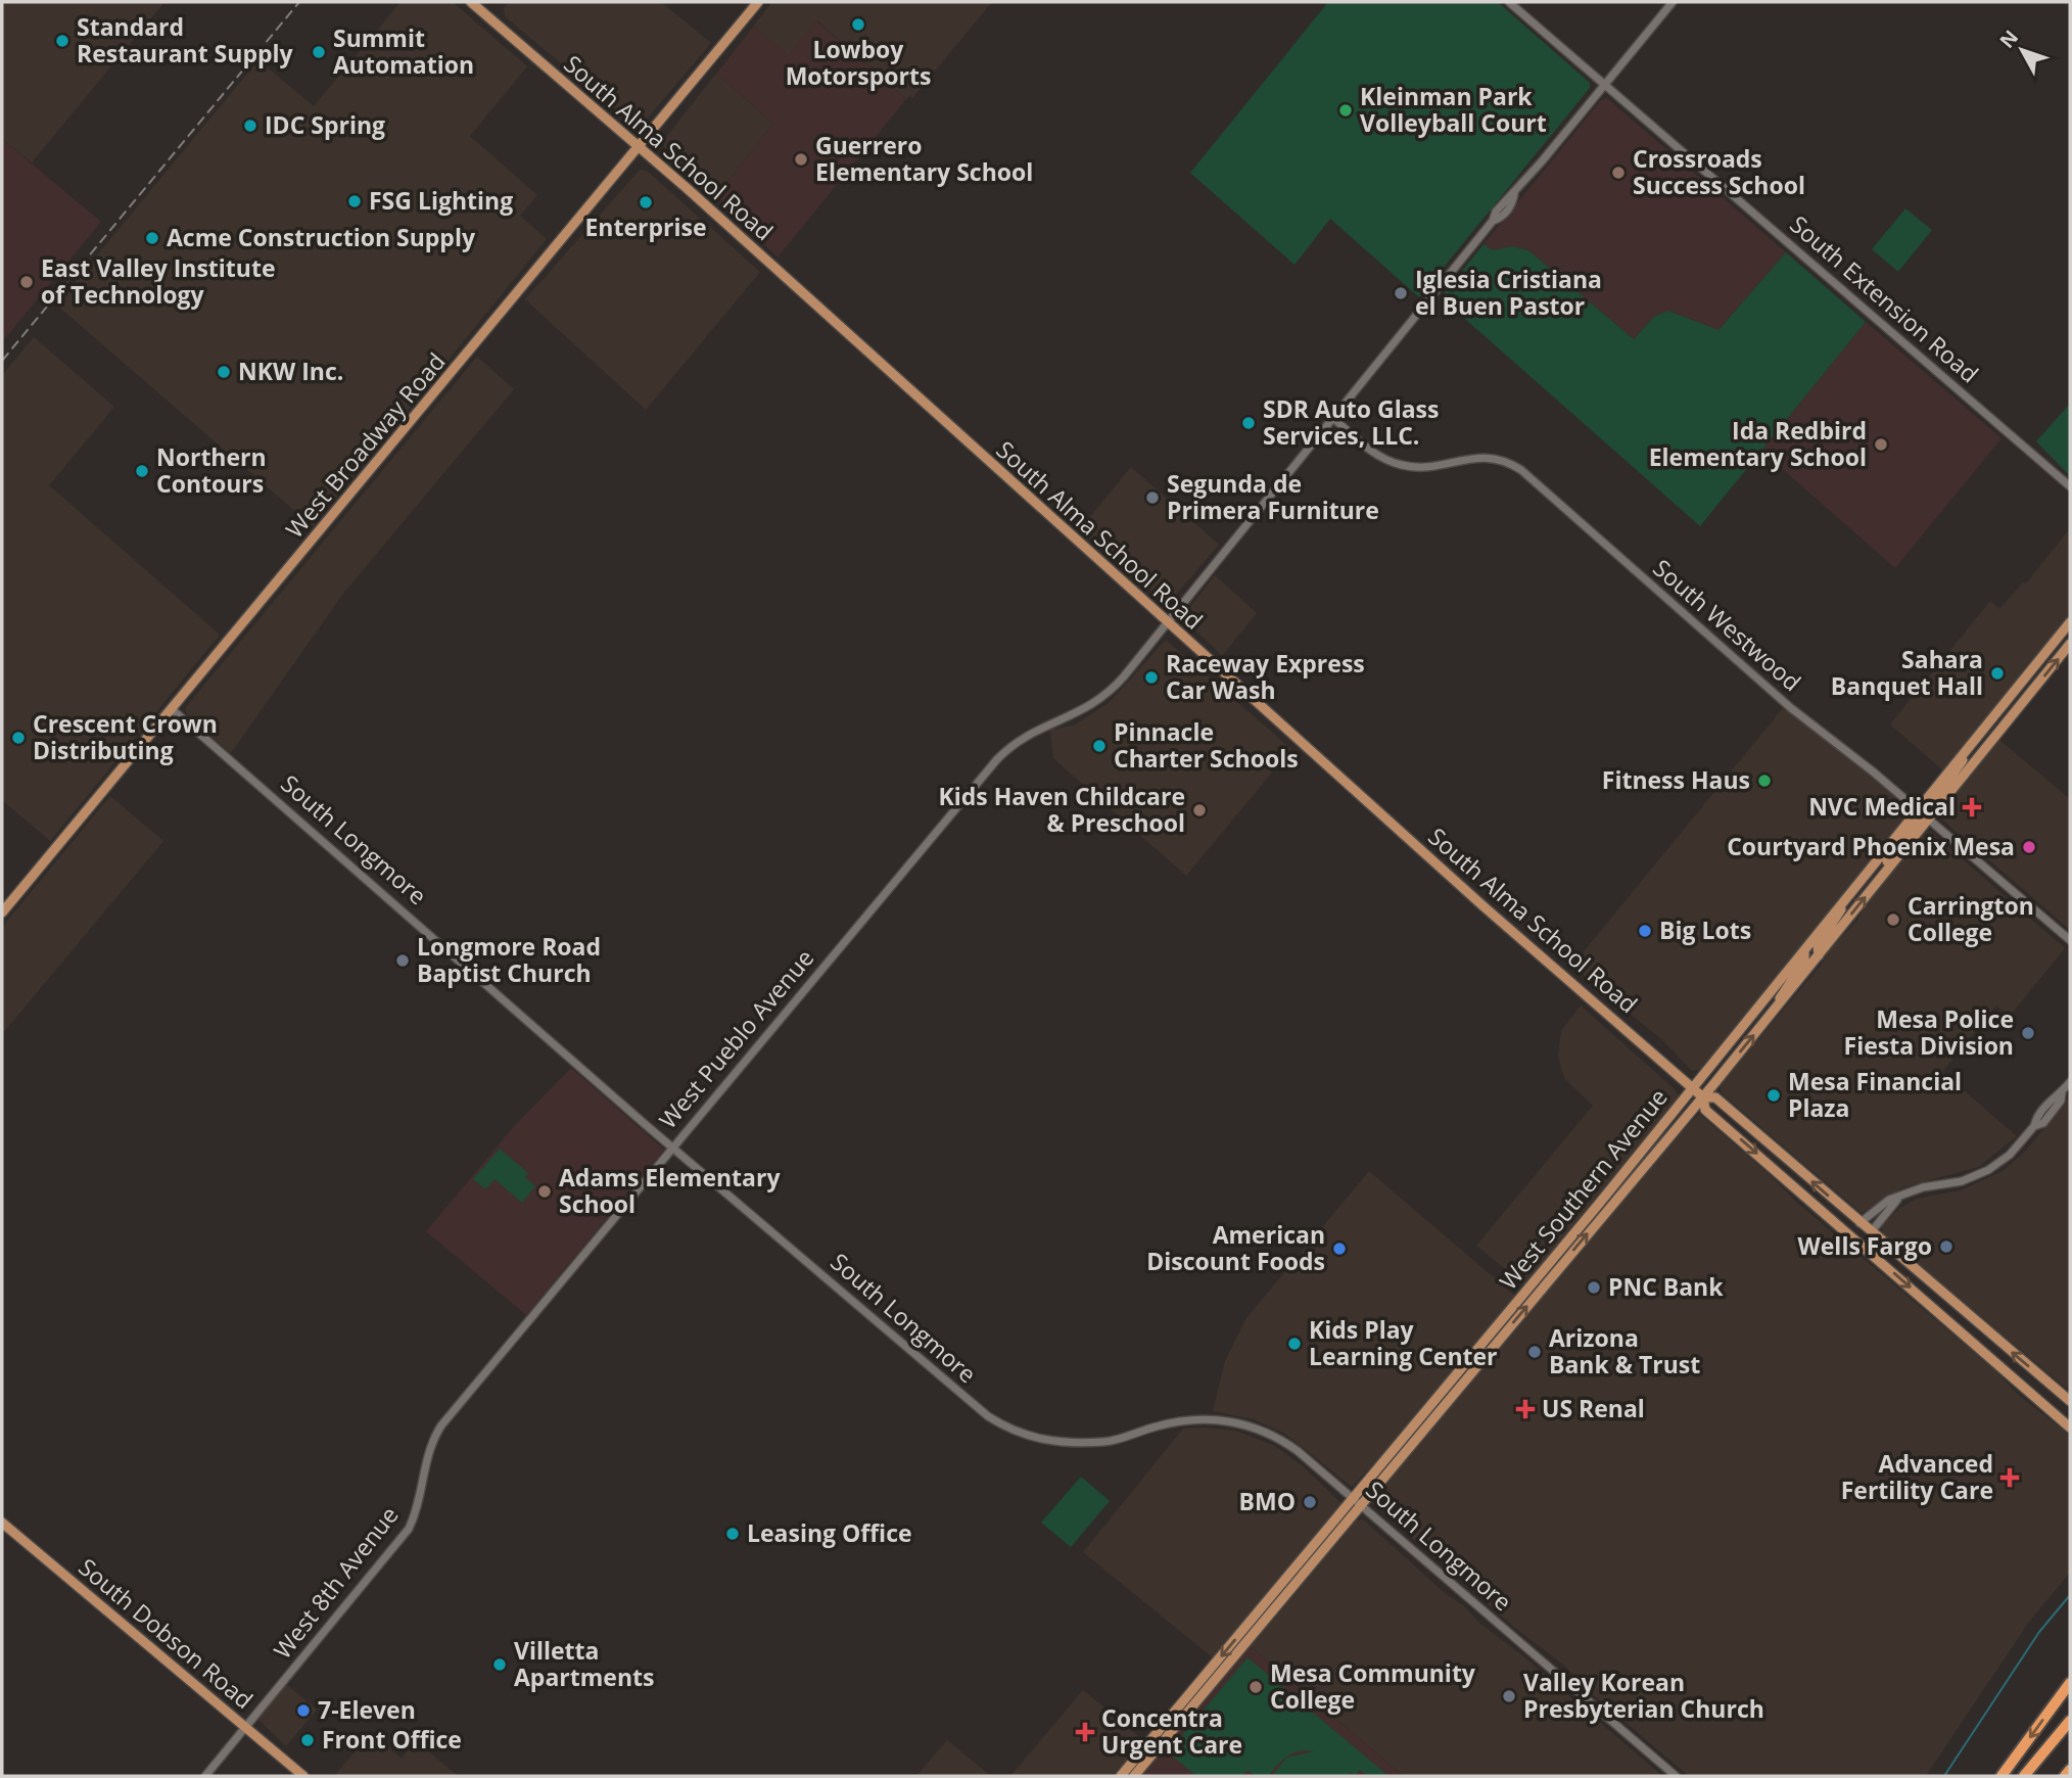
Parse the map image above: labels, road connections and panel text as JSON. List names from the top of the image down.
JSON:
{
  "streets": {
    "main road": [
      "South Alma School Road",
      "West Broadway Road",
      "West Southern Avenue",
      "South Dobson Road"
    ],
    "street": [
      "South Extension Road",
      "South Westwood",
      "South Longmore",
      "West Pueblo Avenue",
      "West 8th Avenue"
    ]
  },
  "crossings": [
    ["South Alma School Road", "West Broadway Road"],
    ["South Alma School Road", "West Pueblo Avenue"],
    ["South Alma School Road", "West Southern Avenue"],
    ["West Broadway Road", "South Longmore"],
    ["South Westwood", "West Southern Avenue"],
    ["South Longmore", "West Pueblo Avenue"],
    ["South Longmore", "West Southern Avenue"],
    ["West Pueblo Avenue", "West 8th Avenue"],
    ["West 8th Avenue", "South Dobson Road"]
  ],
  "places": {
    "other": [
      "Lowboy Motorsports",
      "Standard Restaurant Supply",
      "Summit Automation",
      "Kleinman Park Volleyball Court",
      "IDC Spring",
      "Guerrero Elementary School",
      "Crossroads Success School",
      "FSG Lighting",
      "Enterprise",
      "Acme Construction Supply",
      "East Valley Institute of Technology",
      "Iglesia Cristiana el Buen Pastor",
      "NKW Inc.",
      "SDR Auto Glass Services, LLC.",
      "Ida Redbird Elementary School",
      "Northern Contours",
      "Segunda de Primera Furniture",
      "Sahara Banquet Hall",
      "Raceway Express Car Wash",
      "Crescent Crown Distributing",
      "Pinnacle Charter Schools",
      "Fitness Haus",
      "Kids Haven Childcare & Preschool",
      "Courtyard Phoenix Mesa",
      "Carrington College",
      "Big Lots",
      "Longmore Road Baptist Church",
      "Mesa Police Fiesta Division",
      "Mesa Financial Plaza",
      "Adams Elementary School",
      "Wells Fargo",
      "American Discount Foods",
      "PNC Bank",
      "Kids Play Learning Center",
      "Arizona Bank & Trust",
      "BMO",
      "Leasing Office",
      "Villetta Apartments",
      "Mesa Community College",
      "Valley Korean Presbyterian Church",
      "7-Eleven",
      "Front Office"
    ],
    "health": [
      "NVC Medical",
      "US Renal",
      "Advanced Fertility Care",
      "Concentra Urgent Care"
    ]
  },
  "north": "top left"
}
